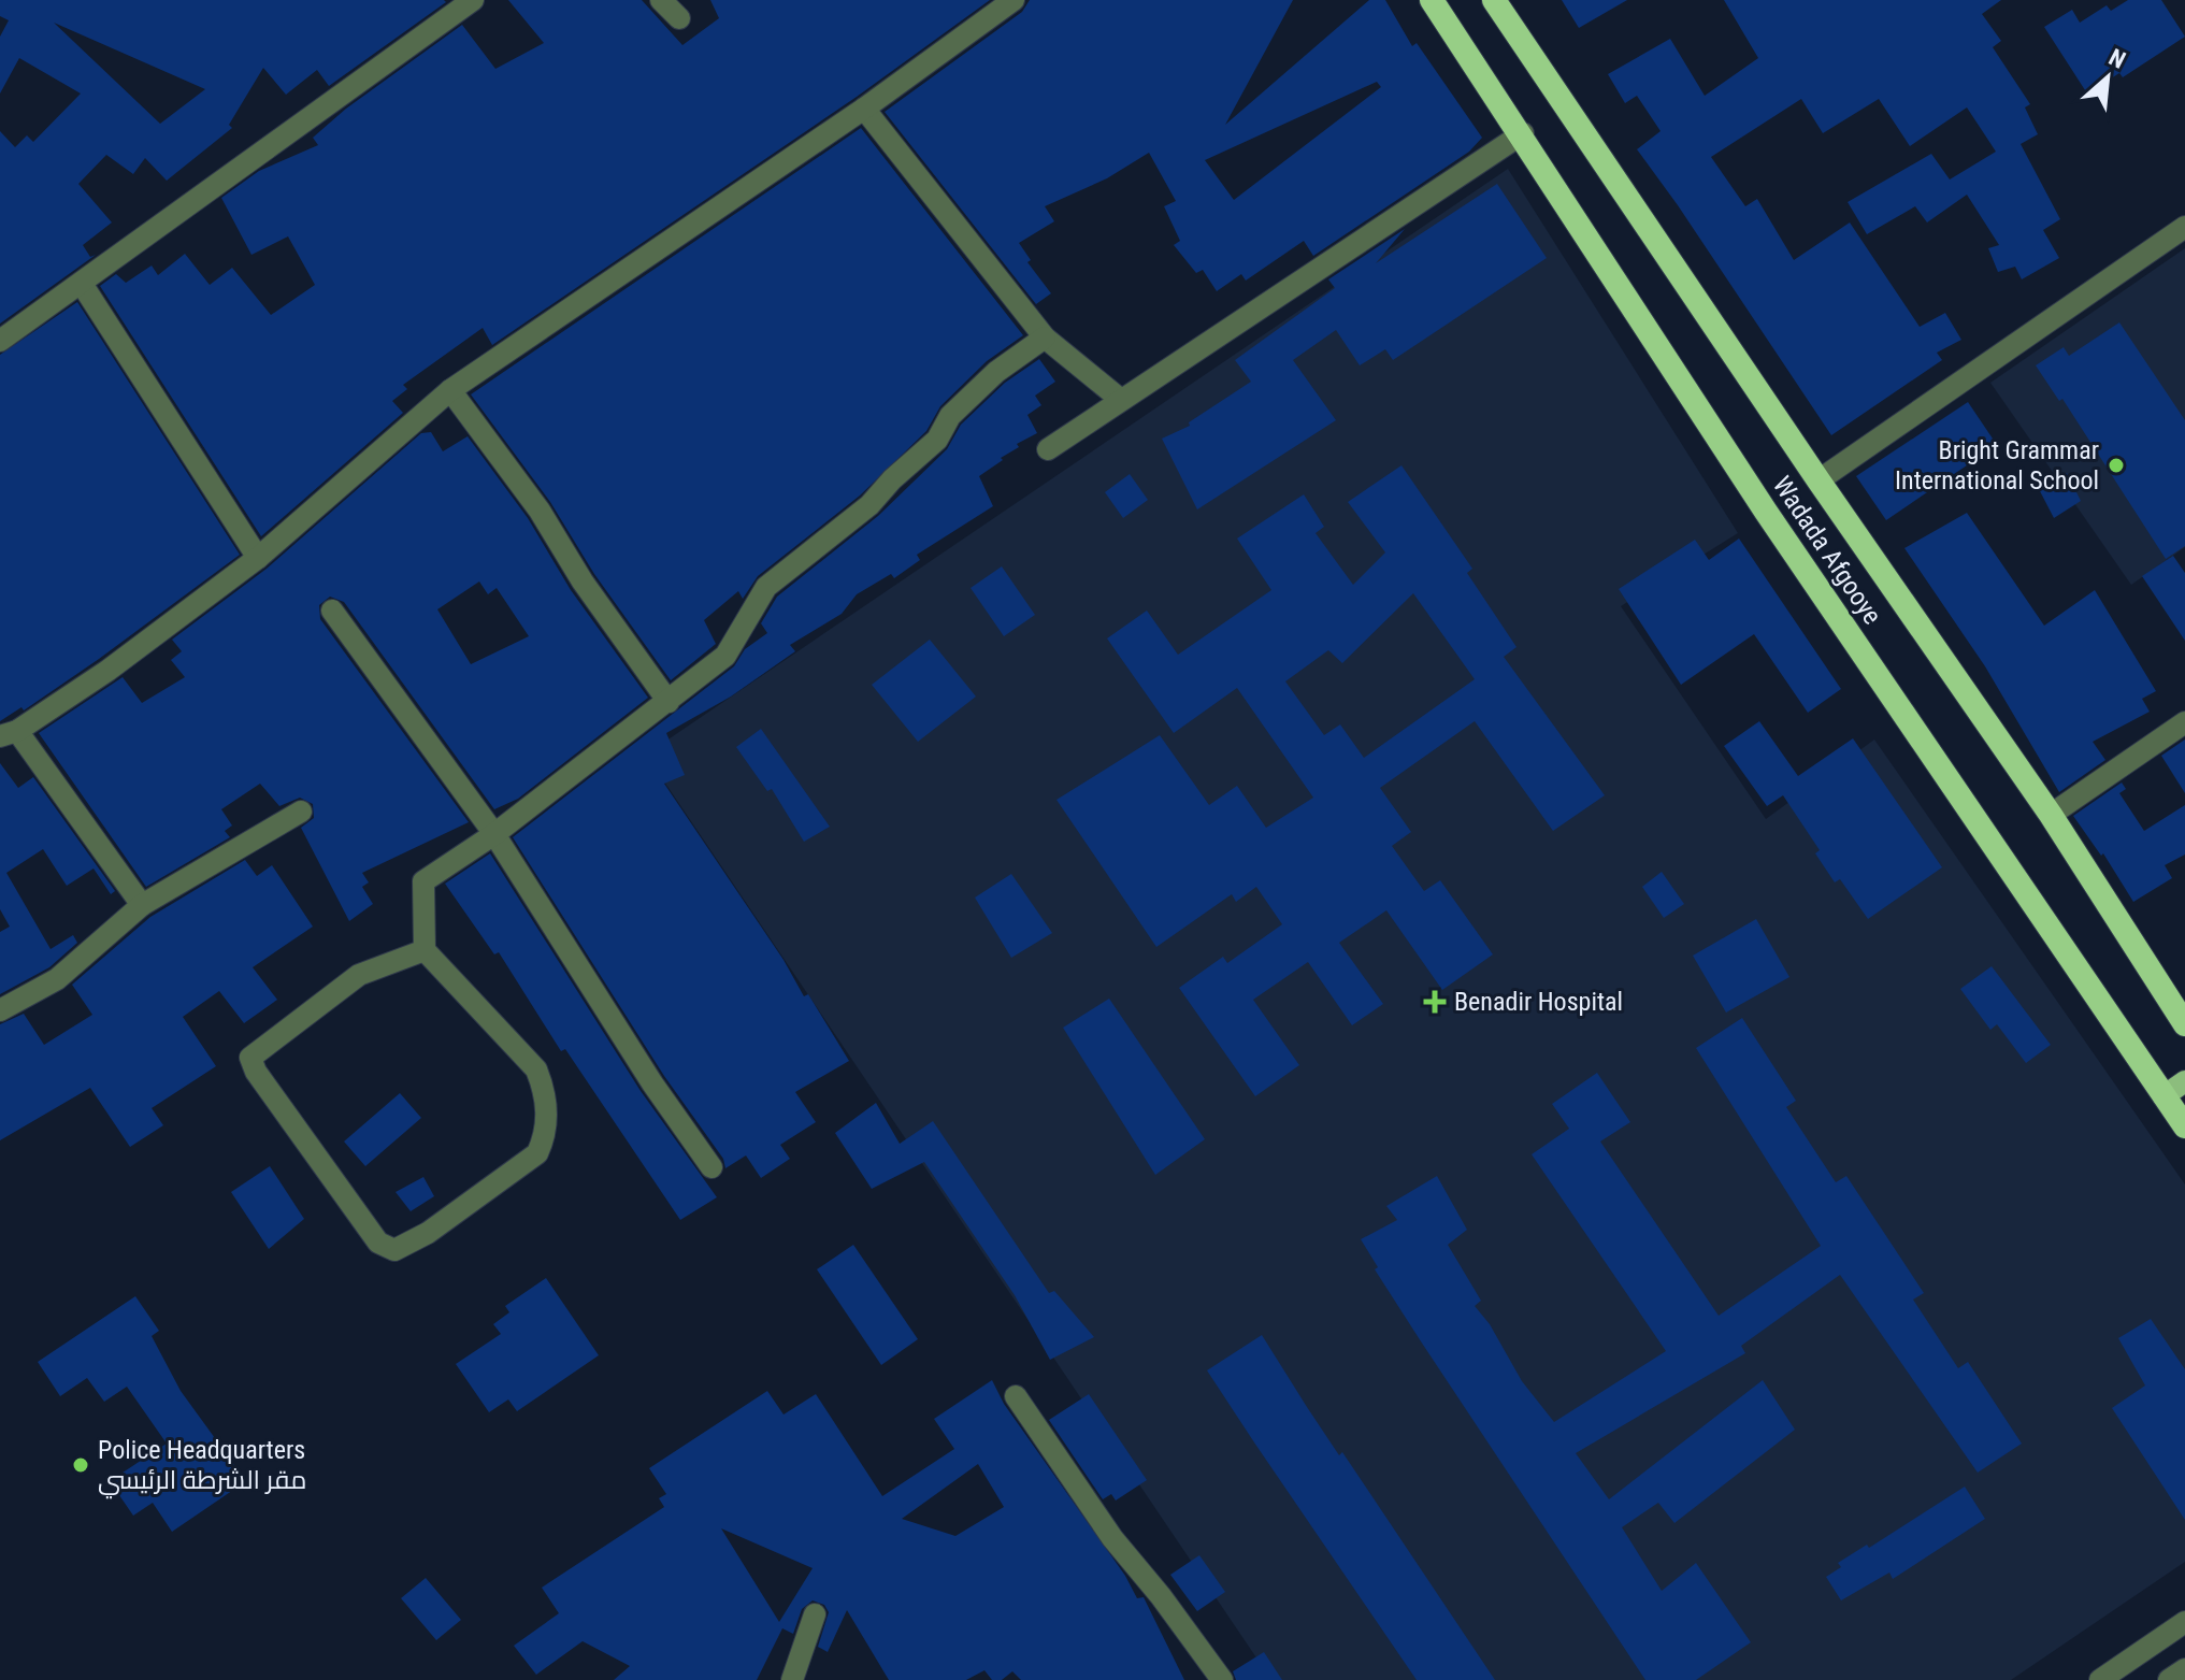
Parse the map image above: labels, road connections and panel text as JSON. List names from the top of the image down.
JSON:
{
  "streets": {
    "highway": ["Wadada Afgooye"]
  },
  "places": {
    "other": ["Bright Grammar International School", "Police Headquarters مقر الشرطة الرئيسي"],
    "health": ["Benadir Hospital"]
  },
  "north": "top right"
}
